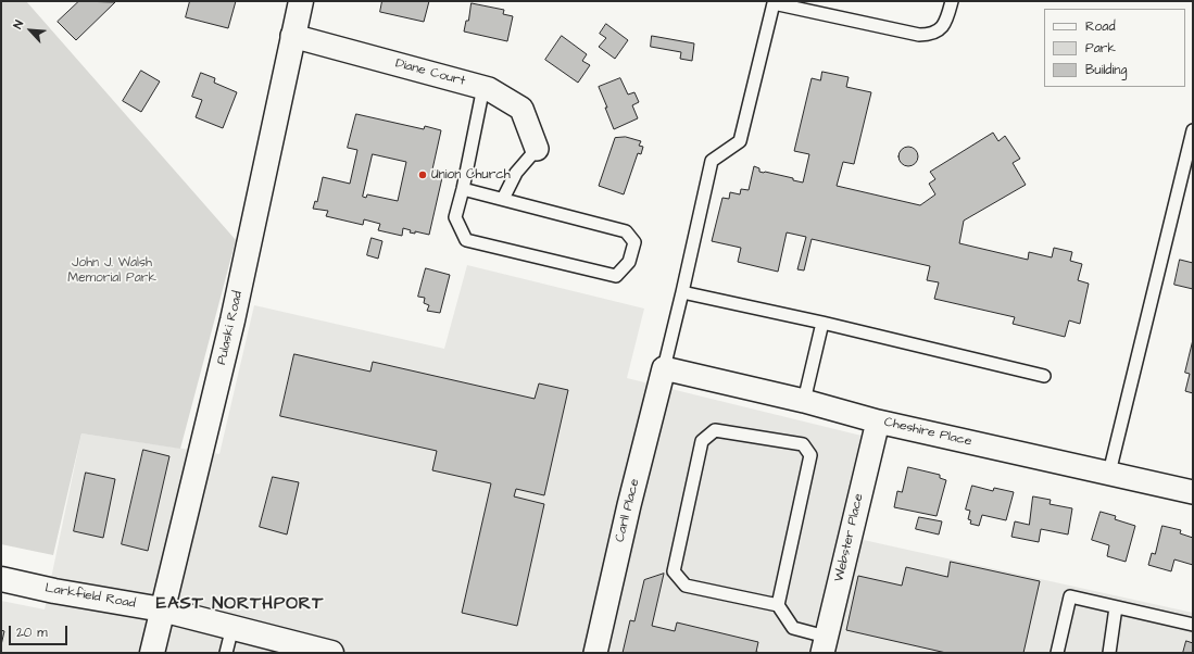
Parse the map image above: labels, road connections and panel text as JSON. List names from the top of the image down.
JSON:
{
  "streets": {
    "main road": ["Pulaski Road", "Larkfield Road"],
    "street": [
      "Diane Court",
      "Cheshire Place",
      "Carll Place",
      "Webster Place"
    ]
  },
  "crossings": [
    ["Diane Court", "Pulaski Road"],
    ["Pulaski Road", "Larkfield Road"],
    ["Cheshire Place", "Carll Place"],
    ["Cheshire Place", "Webster Place"]
  ],
  "districts": ["EAST NORTHPORT"],
  "parks": ["John J. Walsh Memorial Park"],
  "places": ["Union Church"],
  "legend": ["Road", "Park", "Building"],
  "scale_bar": "20 m",
  "north": "top left"
}
